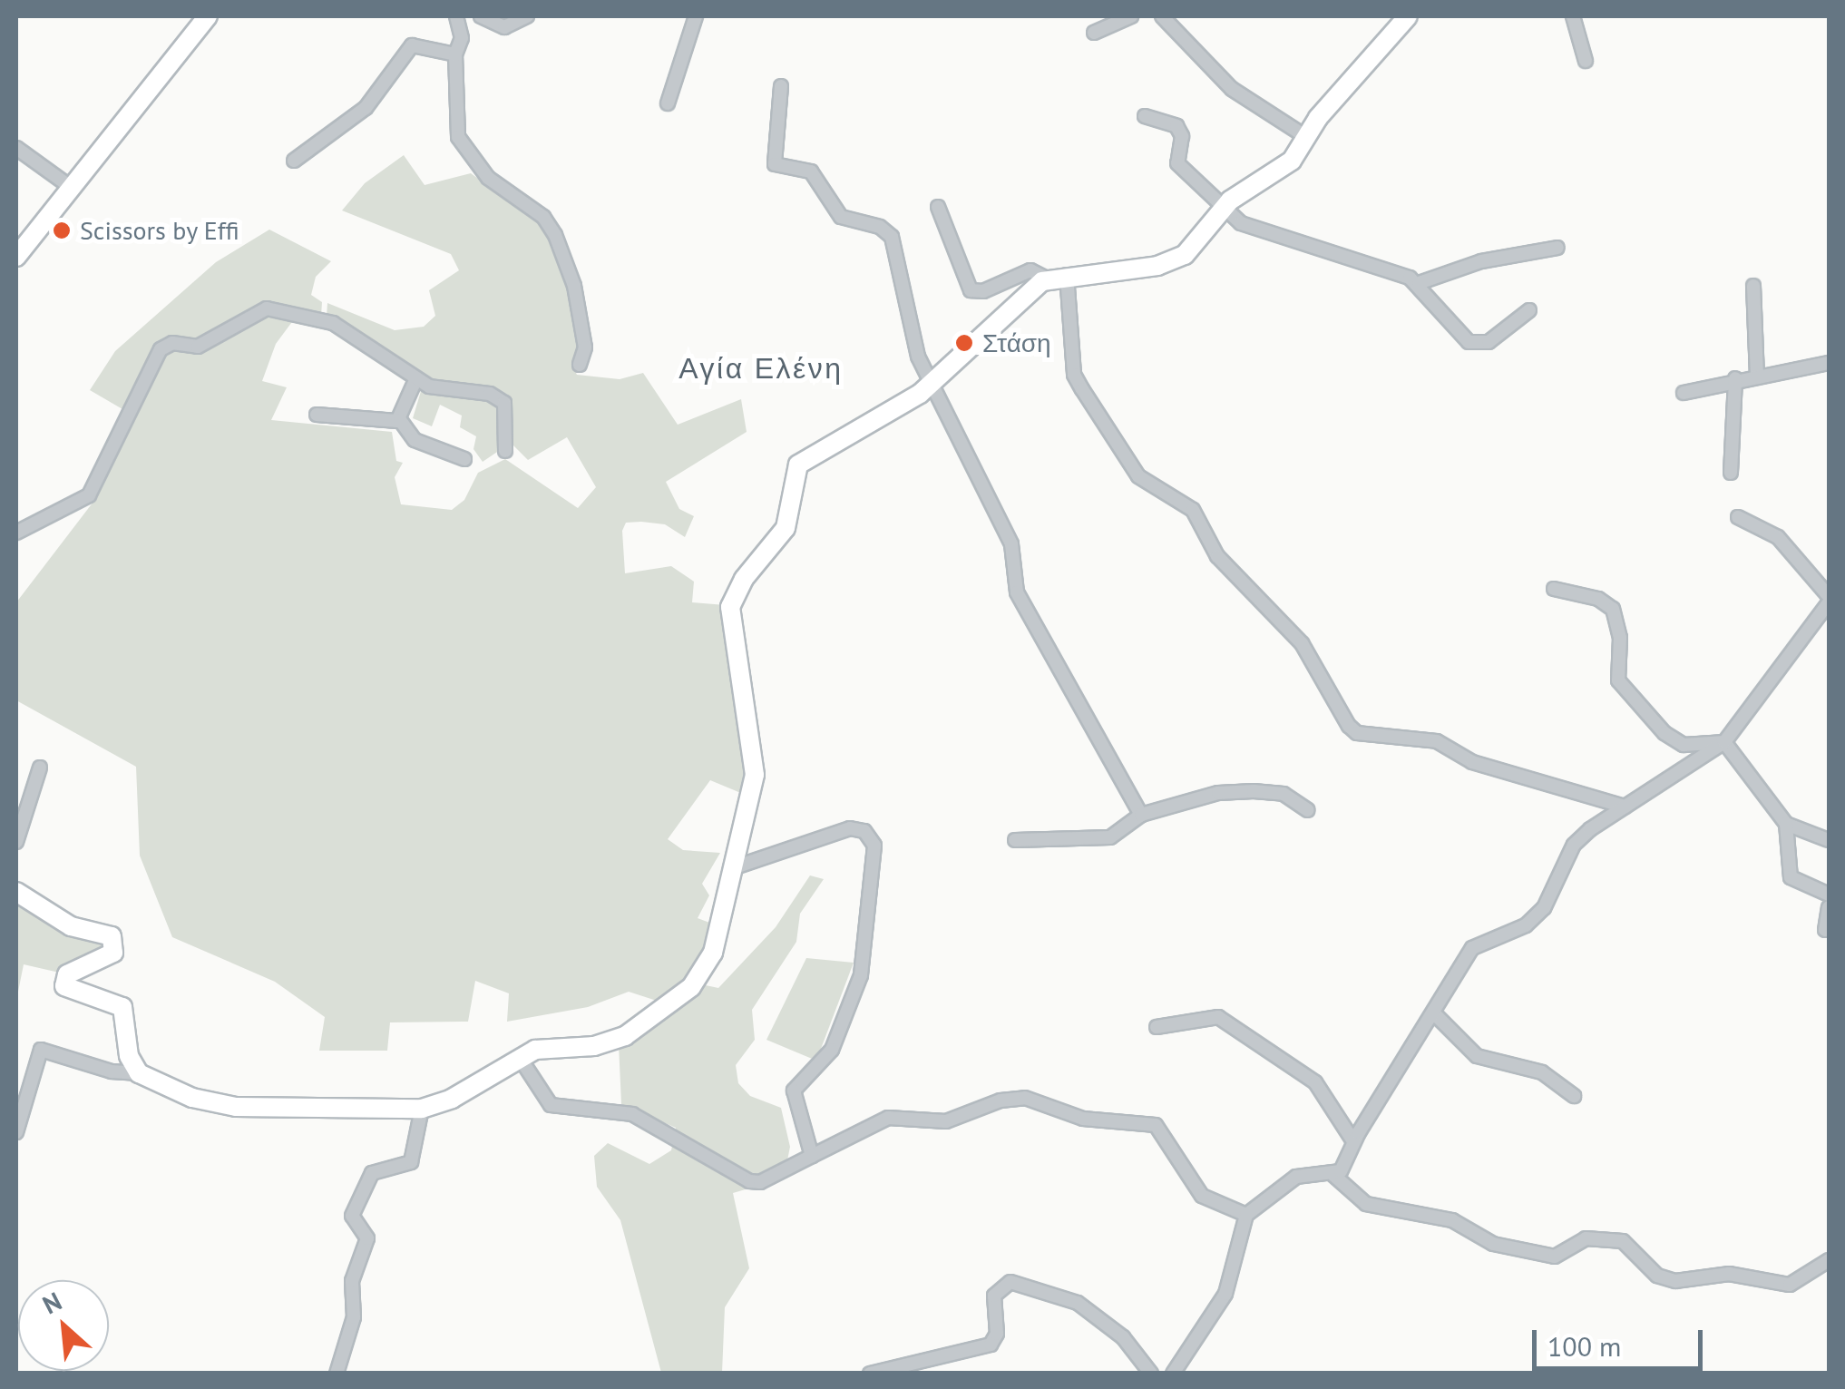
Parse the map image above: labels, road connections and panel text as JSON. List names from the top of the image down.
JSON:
{
  "districts": ["Αγία Ελένη"],
  "places": ["Scissors by Effi", "Στάση"],
  "scale_bar": "100 m",
  "north": "top left"
}
